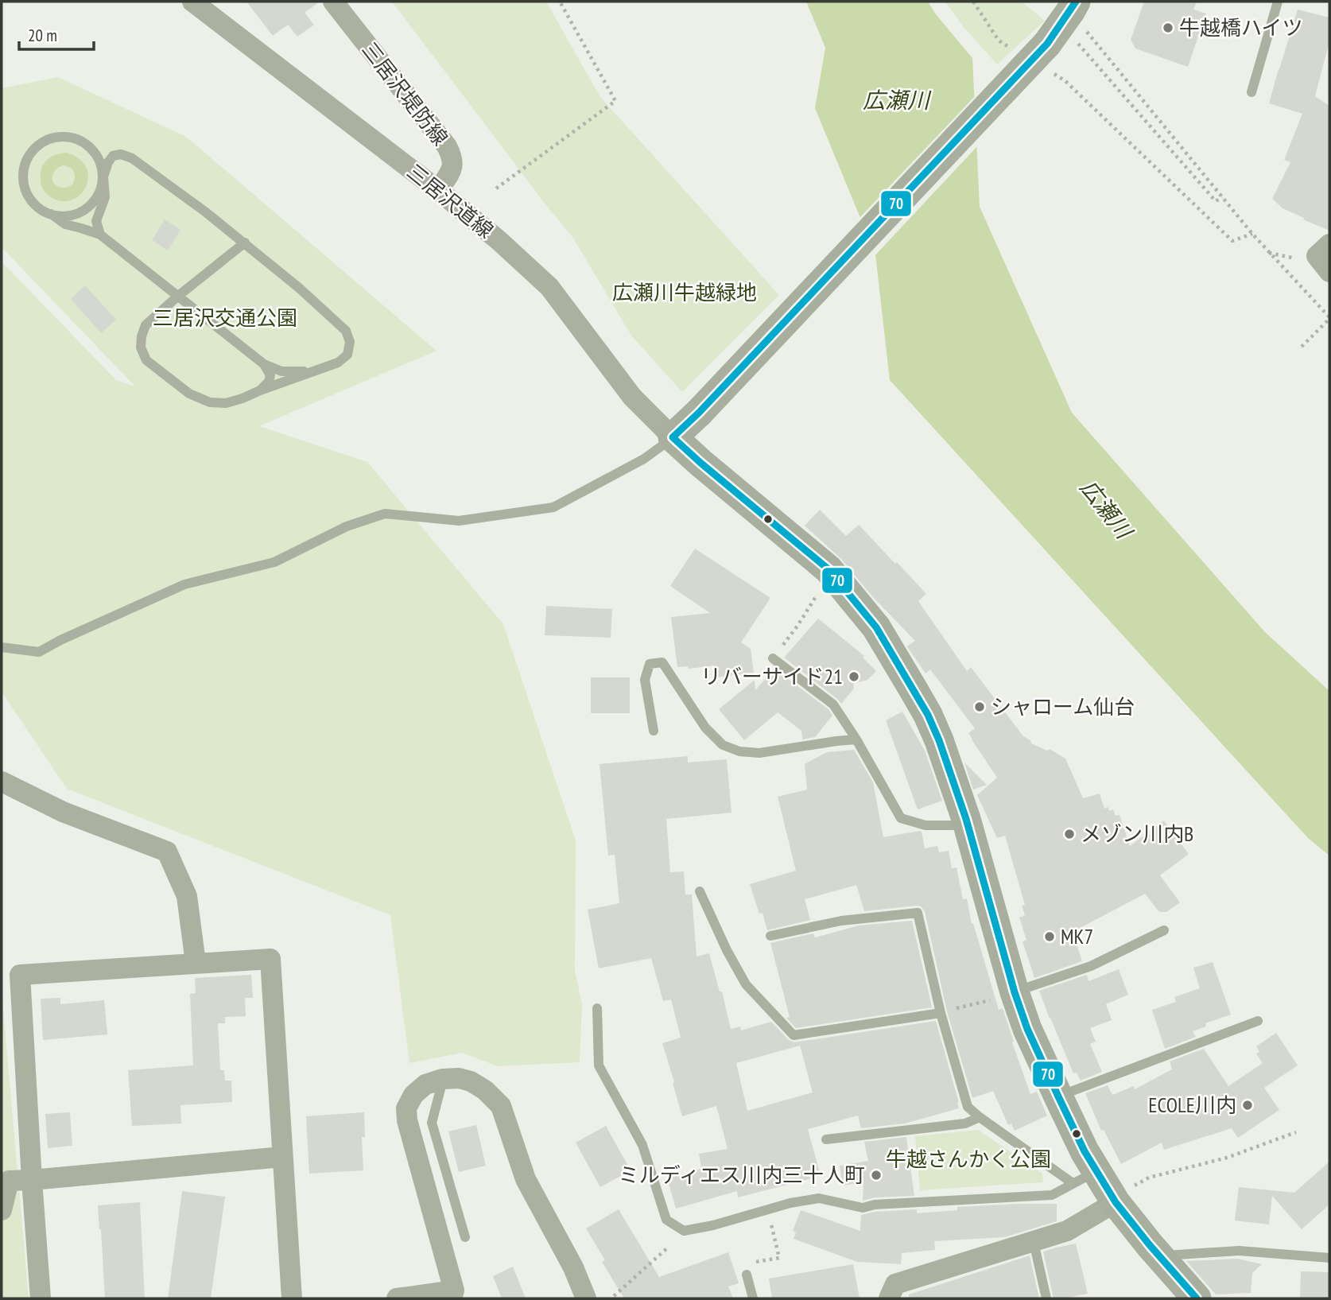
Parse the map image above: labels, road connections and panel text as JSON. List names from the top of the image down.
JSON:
{
  "streets": {
    "street": ["三居沢堤防線", "三居沢道線"]
  },
  "crossings": [
    ["三居沢堤防線", "三居沢道線"]
  ],
  "water": ["広瀬川"],
  "parks": ["広瀬川牛越緑地", "三居沢交通公園", "牛越さんかく公園"],
  "places": [
    "牛越橋ハイツ",
    "リバーサイド21",
    "シャローム仙台",
    "メゾン川内B",
    "MK7",
    "ECOLE川内",
    "ミルディエス川内三十人町"
  ],
  "lines": ["transit line 70"],
  "scale_bar": "20 m"
}
